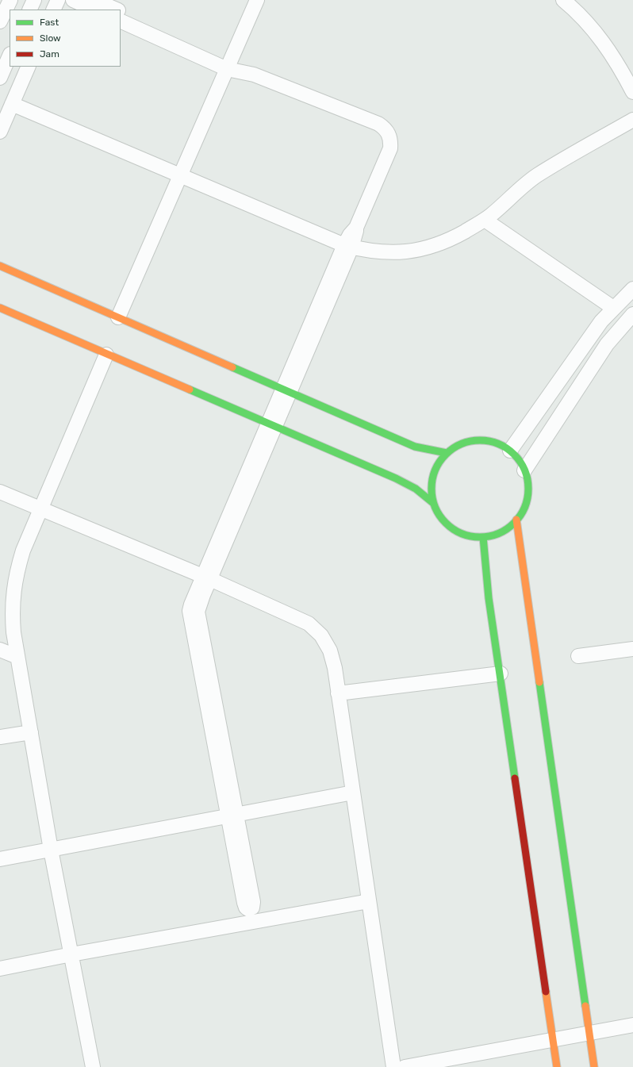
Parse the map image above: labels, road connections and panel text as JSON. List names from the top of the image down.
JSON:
{
  "legend": ["Fast", "Slow", "Jam"]
}
